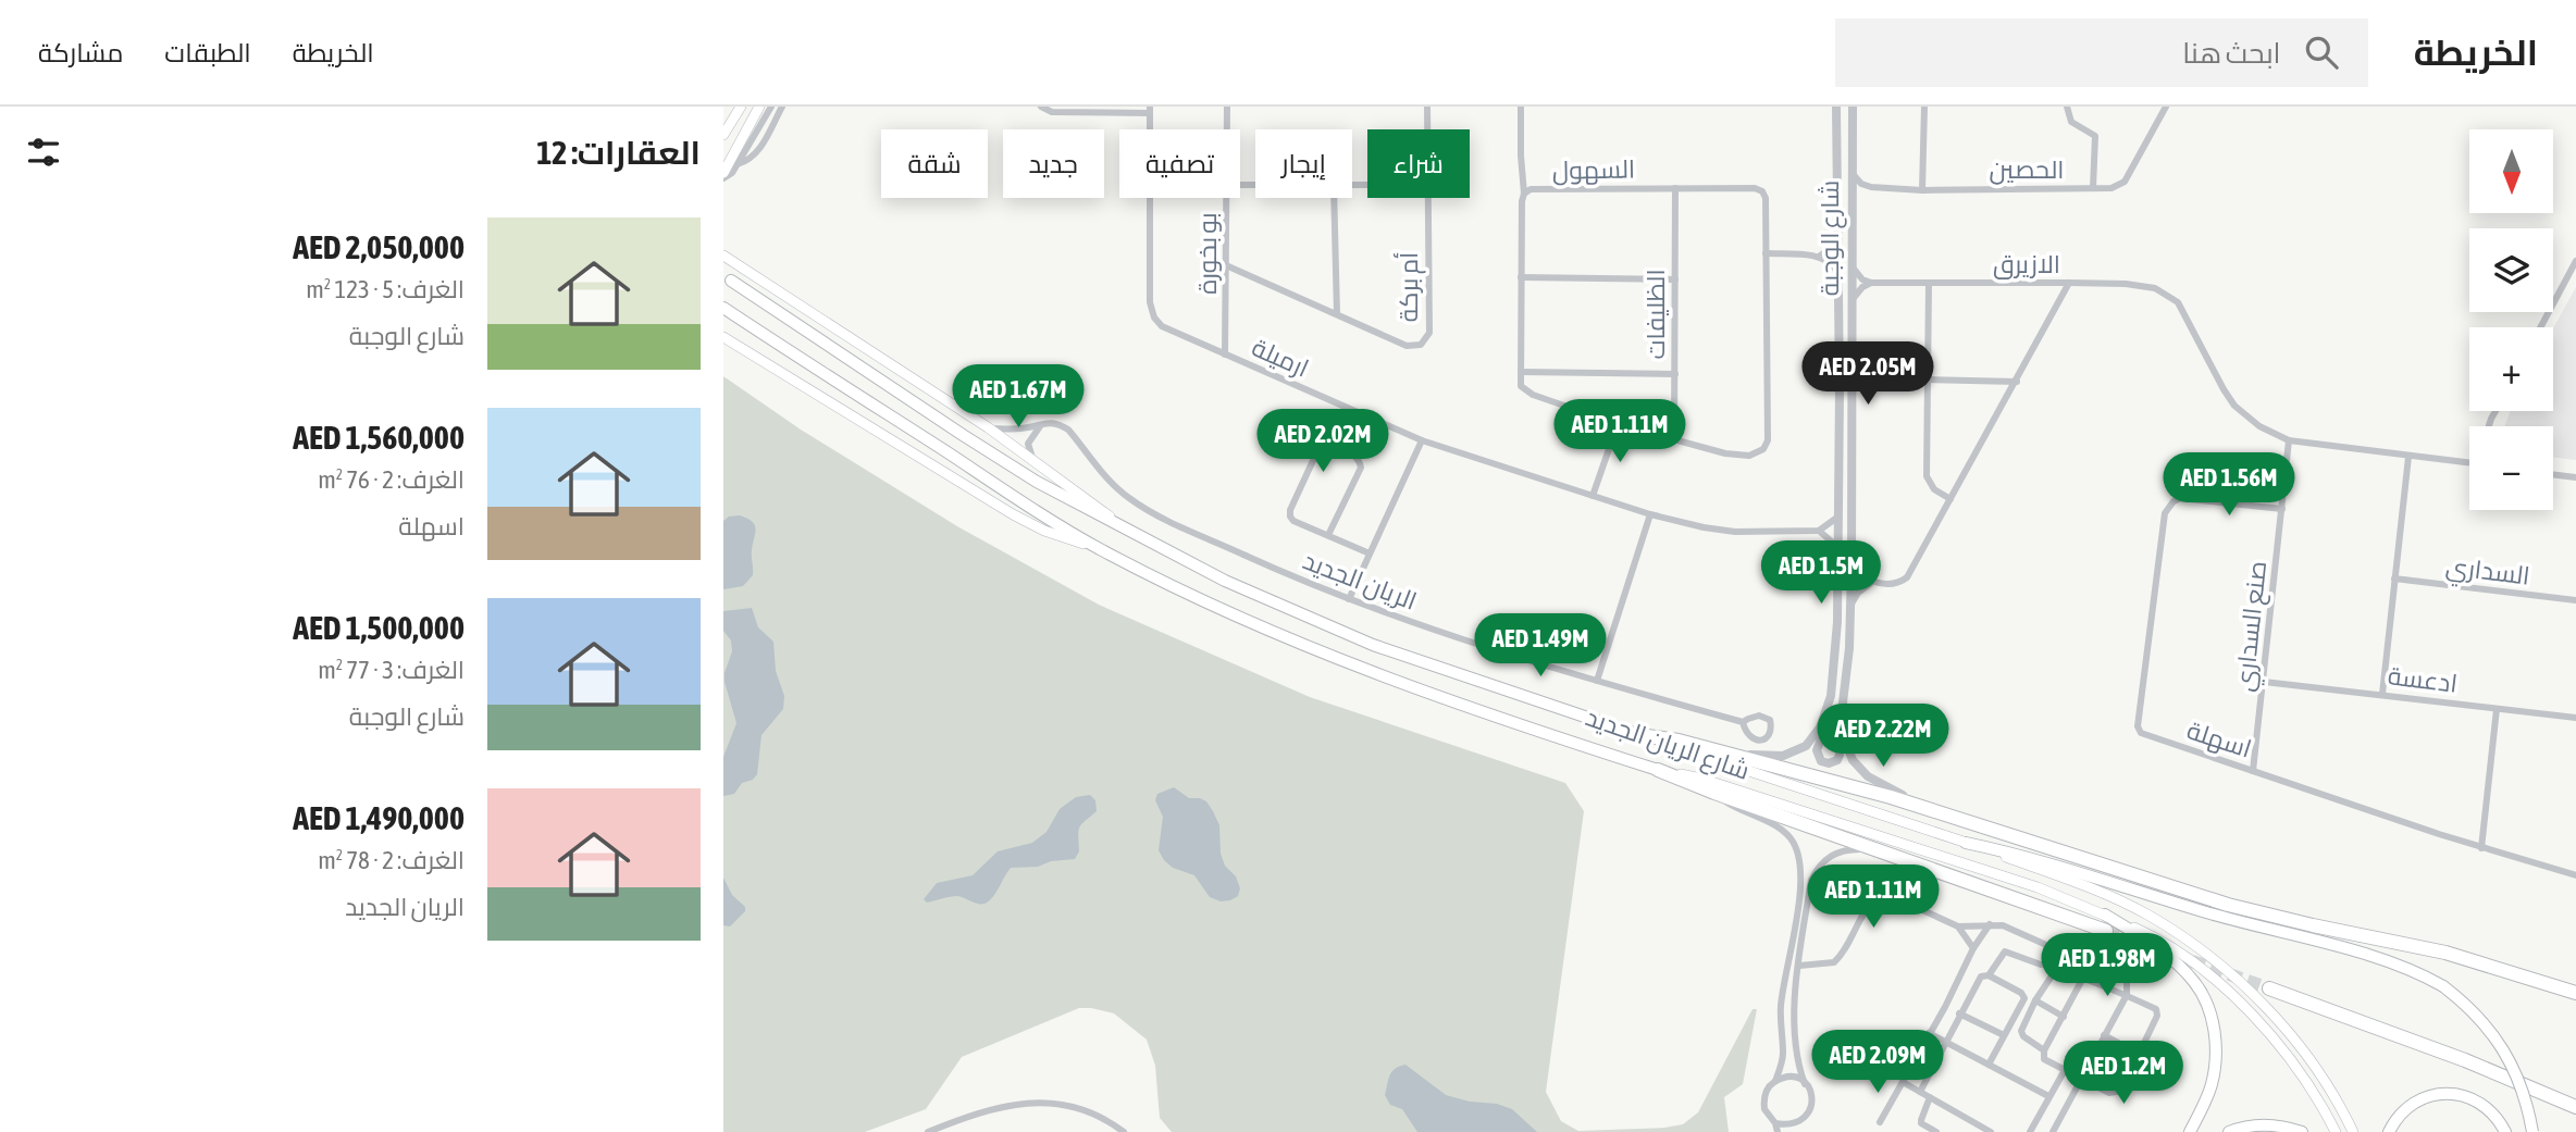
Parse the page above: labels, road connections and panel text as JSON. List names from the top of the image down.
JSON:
{
  "streets": {
    "main road": ["شارع الريان الجديد"],
    "street": [
      "السهول",
      "الحصين",
      "شارع الوجبة",
      "بو بخورة",
      "الازيرق",
      "أم بركة",
      "الظليفات",
      "ارميلة",
      "السداري",
      "الريان الجديد",
      "صنع السداري",
      "ادعسة",
      "اسهلة"
    ]
  },
  "crossings": [
    ["السهول", "الظليفات"],
    ["الحصين", "شارع الوجبة"],
    ["بو بخورة", "أم بركة"],
    ["بو بخورة", "ارميلة"],
    ["الازيرق", "صنع السداري"],
    ["صنع السداري", "ادعسة"],
    ["صنع السداري", "اسهلة"]
  ],
  "north": "bottom",
  "page": {
    "header": "الخريطة",
    "search": "ابحث هنا",
    "nav": ["الخريطة", "الطبقات", "مشاركة"],
    "heading": "العقارات: 12",
    "map_buttons": ["+", "−"],
    "chip": [
      "شراء",
      "إيجار",
      "تصفية",
      "جديد",
      "شقة"
    ],
    "list": [
      {
        "name": "AED 2,050,000",
        "note": "الغرف: 5 · 123 m² · شارع الوجبة"
      },
      {
        "name": "AED 1,560,000",
        "note": "الغرف: 2 · 76 m² · اسهلة"
      },
      {
        "name": "AED 1,500,000",
        "note": "الغرف: 3 · 77 m² · شارع الوجبة"
      },
      {
        "name": "AED 1,490,000",
        "note": "الغرف: 2 · 78 m² · الريان الجديد"
      }
    ],
    "price": [
      "AED 2.05M",
      "AED 1.67M",
      "AED 1.11M",
      "AED 2.02M",
      "AED 1.56M",
      "AED 1.5M",
      "AED 1.49M",
      "AED 2.22M",
      "AED 1.11M",
      "AED 1.98M",
      "AED 2.09M",
      "AED 1.2M"
    ]
  }
}
